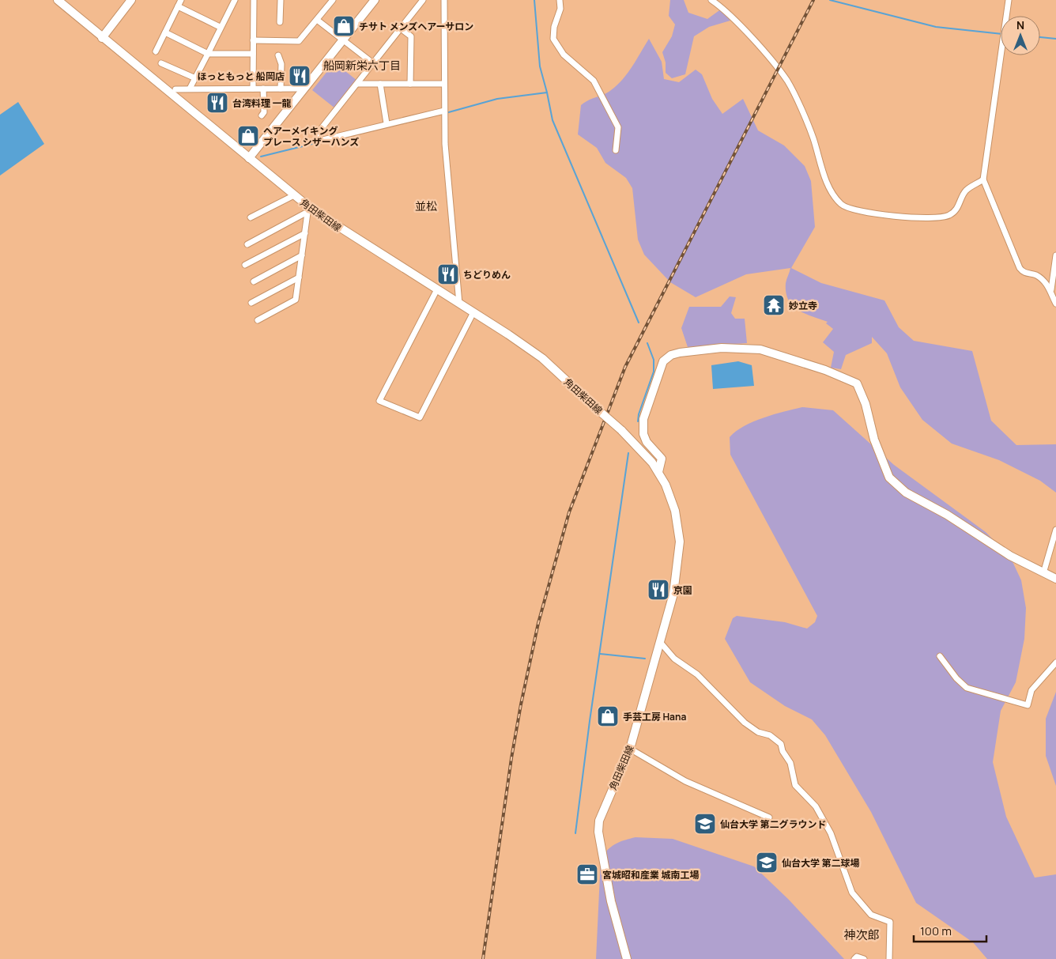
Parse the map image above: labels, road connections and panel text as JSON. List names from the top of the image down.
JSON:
{
  "streets": {
    "main road": ["角田柴田線"]
  },
  "districts": ["船岡新栄六丁目", "並松", "神次郎"],
  "places": {
    "shop": ["チサト メンズヘアーサロン", "ヘアーメイキング プレース シザーハンズ", "手芸工房 Hana"],
    "restaurant": [
      "ほっともっと 船岡店",
      "台湾料理 一龍",
      "ちどりめん",
      "京園"
    ],
    "temple": ["妙立寺"],
    "school or university": ["仙台大学 第二グラウンド", "仙台大学 第二球場"],
    "office": ["宮城昭和産業 城南工場"]
  },
  "scale_bar": "100 m",
  "north": "top"
}
